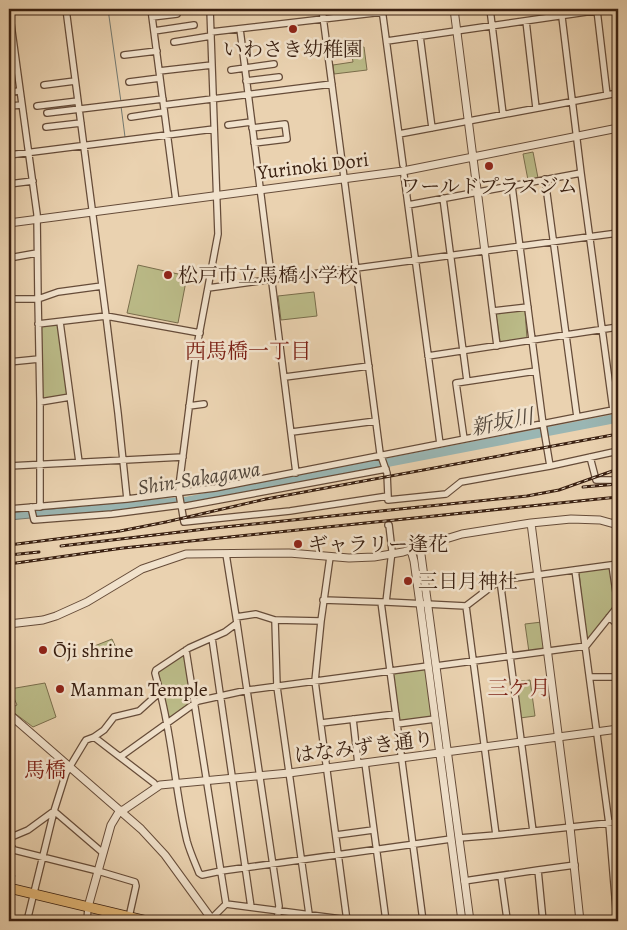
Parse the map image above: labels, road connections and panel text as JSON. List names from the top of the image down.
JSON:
{
  "streets": {
    "street": ["Yurinoki Dori", "はなみずき通り"]
  },
  "districts": ["西馬橋一丁目", "三ケ月", "馬橋"],
  "water": ["新坂川", "Shin-Sakagawa"],
  "places": [
    "いわさき幼稚園",
    "ワールドプラスジム",
    "松戸市立馬橋小学校",
    "ギャラリー逢花",
    "三日月神社",
    "Ōji shrine",
    "Manman Temple"
  ]
}
